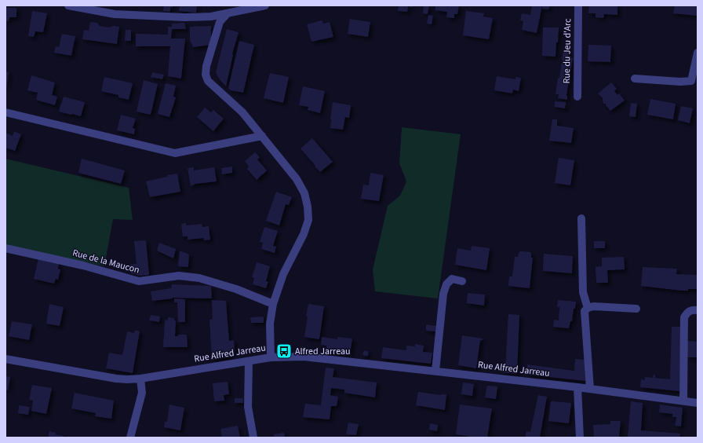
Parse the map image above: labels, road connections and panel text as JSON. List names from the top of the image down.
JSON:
{
  "streets": {
    "street": ["Rue du Jeu d'Arc", "Rue de la Maucon", "Rue Alfred Jarreau"]
  },
  "places": {
    "bus stop": ["Alfred Jarreau"]
  }
}
